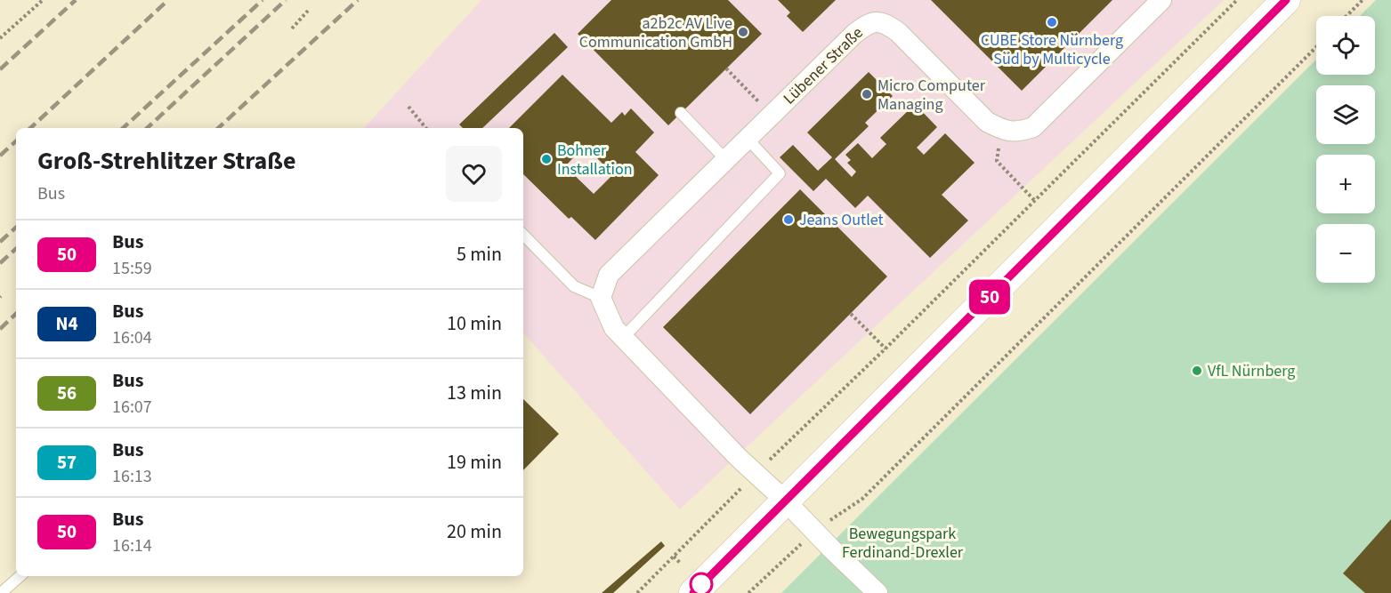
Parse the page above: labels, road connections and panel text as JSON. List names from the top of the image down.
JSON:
{
  "streets": {
    "street": ["Lübener Straße"]
  },
  "parks": ["Bewegungspark Ferdinand-Drexler"],
  "places": [
    "CUBE Store Nürnberg Süd by Multicycle",
    "a2b2c AV Live Communication GmbH",
    "Micro Computer Managing",
    "Bohner Installation",
    "Jeans Outlet",
    "VfL Nürnberg"
  ],
  "lines": ["bus line 50"],
  "page": {
    "on_map": "50",
    "map_buttons": ["+", "−"],
    "heading": ["Groß-Strehlitzer Straße", "Bus"],
    "list": [
      {
        "mark": "50",
        "name": "Bus",
        "note": "15:59",
        "value": "5 min"
      },
      {
        "mark": "N4",
        "name": "Bus",
        "note": "16:04",
        "value": "10 min"
      },
      {
        "mark": "56",
        "name": "Bus",
        "note": "16:07",
        "value": "13 min"
      },
      {
        "mark": "57",
        "name": "Bus",
        "note": "16:13",
        "value": "19 min"
      },
      {
        "mark": "50",
        "name": "Bus",
        "note": "16:14",
        "value": "20 min"
      }
    ]
  }
}
